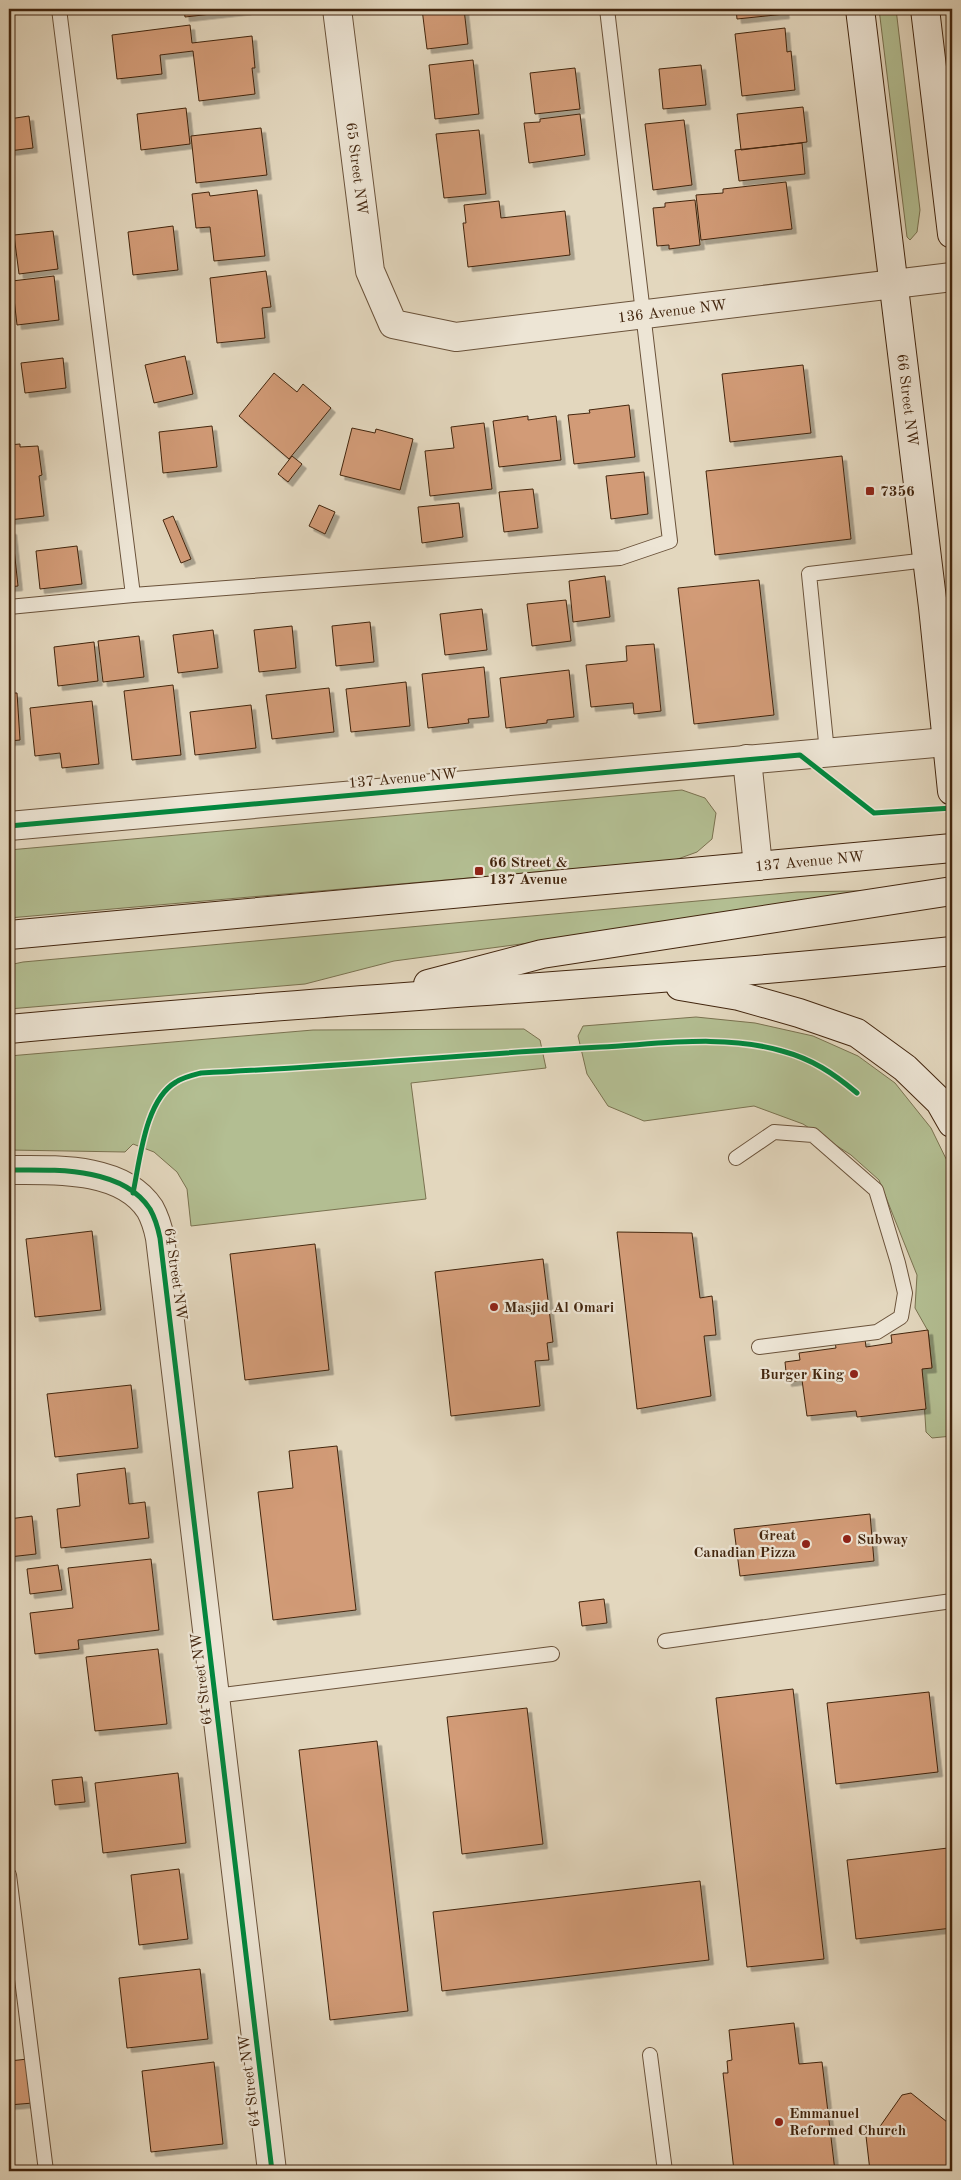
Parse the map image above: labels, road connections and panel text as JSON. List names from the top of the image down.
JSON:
{
  "streets": {
    "main road": [
      "65 Street NW",
      "136 Avenue NW",
      "66 Street NW",
      "137 Avenue NW",
      "64 Street NW"
    ]
  },
  "crossings": [
    ["65 Street NW", "136 Avenue NW"],
    ["136 Avenue NW", "66 Street NW"],
    ["66 Street NW", "137 Avenue NW"]
  ],
  "places": {
    "transit": ["7356", "66 Street & 137 Avenue"],
    "other": [
      "Masjid Al Omari",
      "Burger King",
      "Subway",
      "Great Canadian Pizza",
      "Emmanuel Reformed Church"
    ]
  }
}
